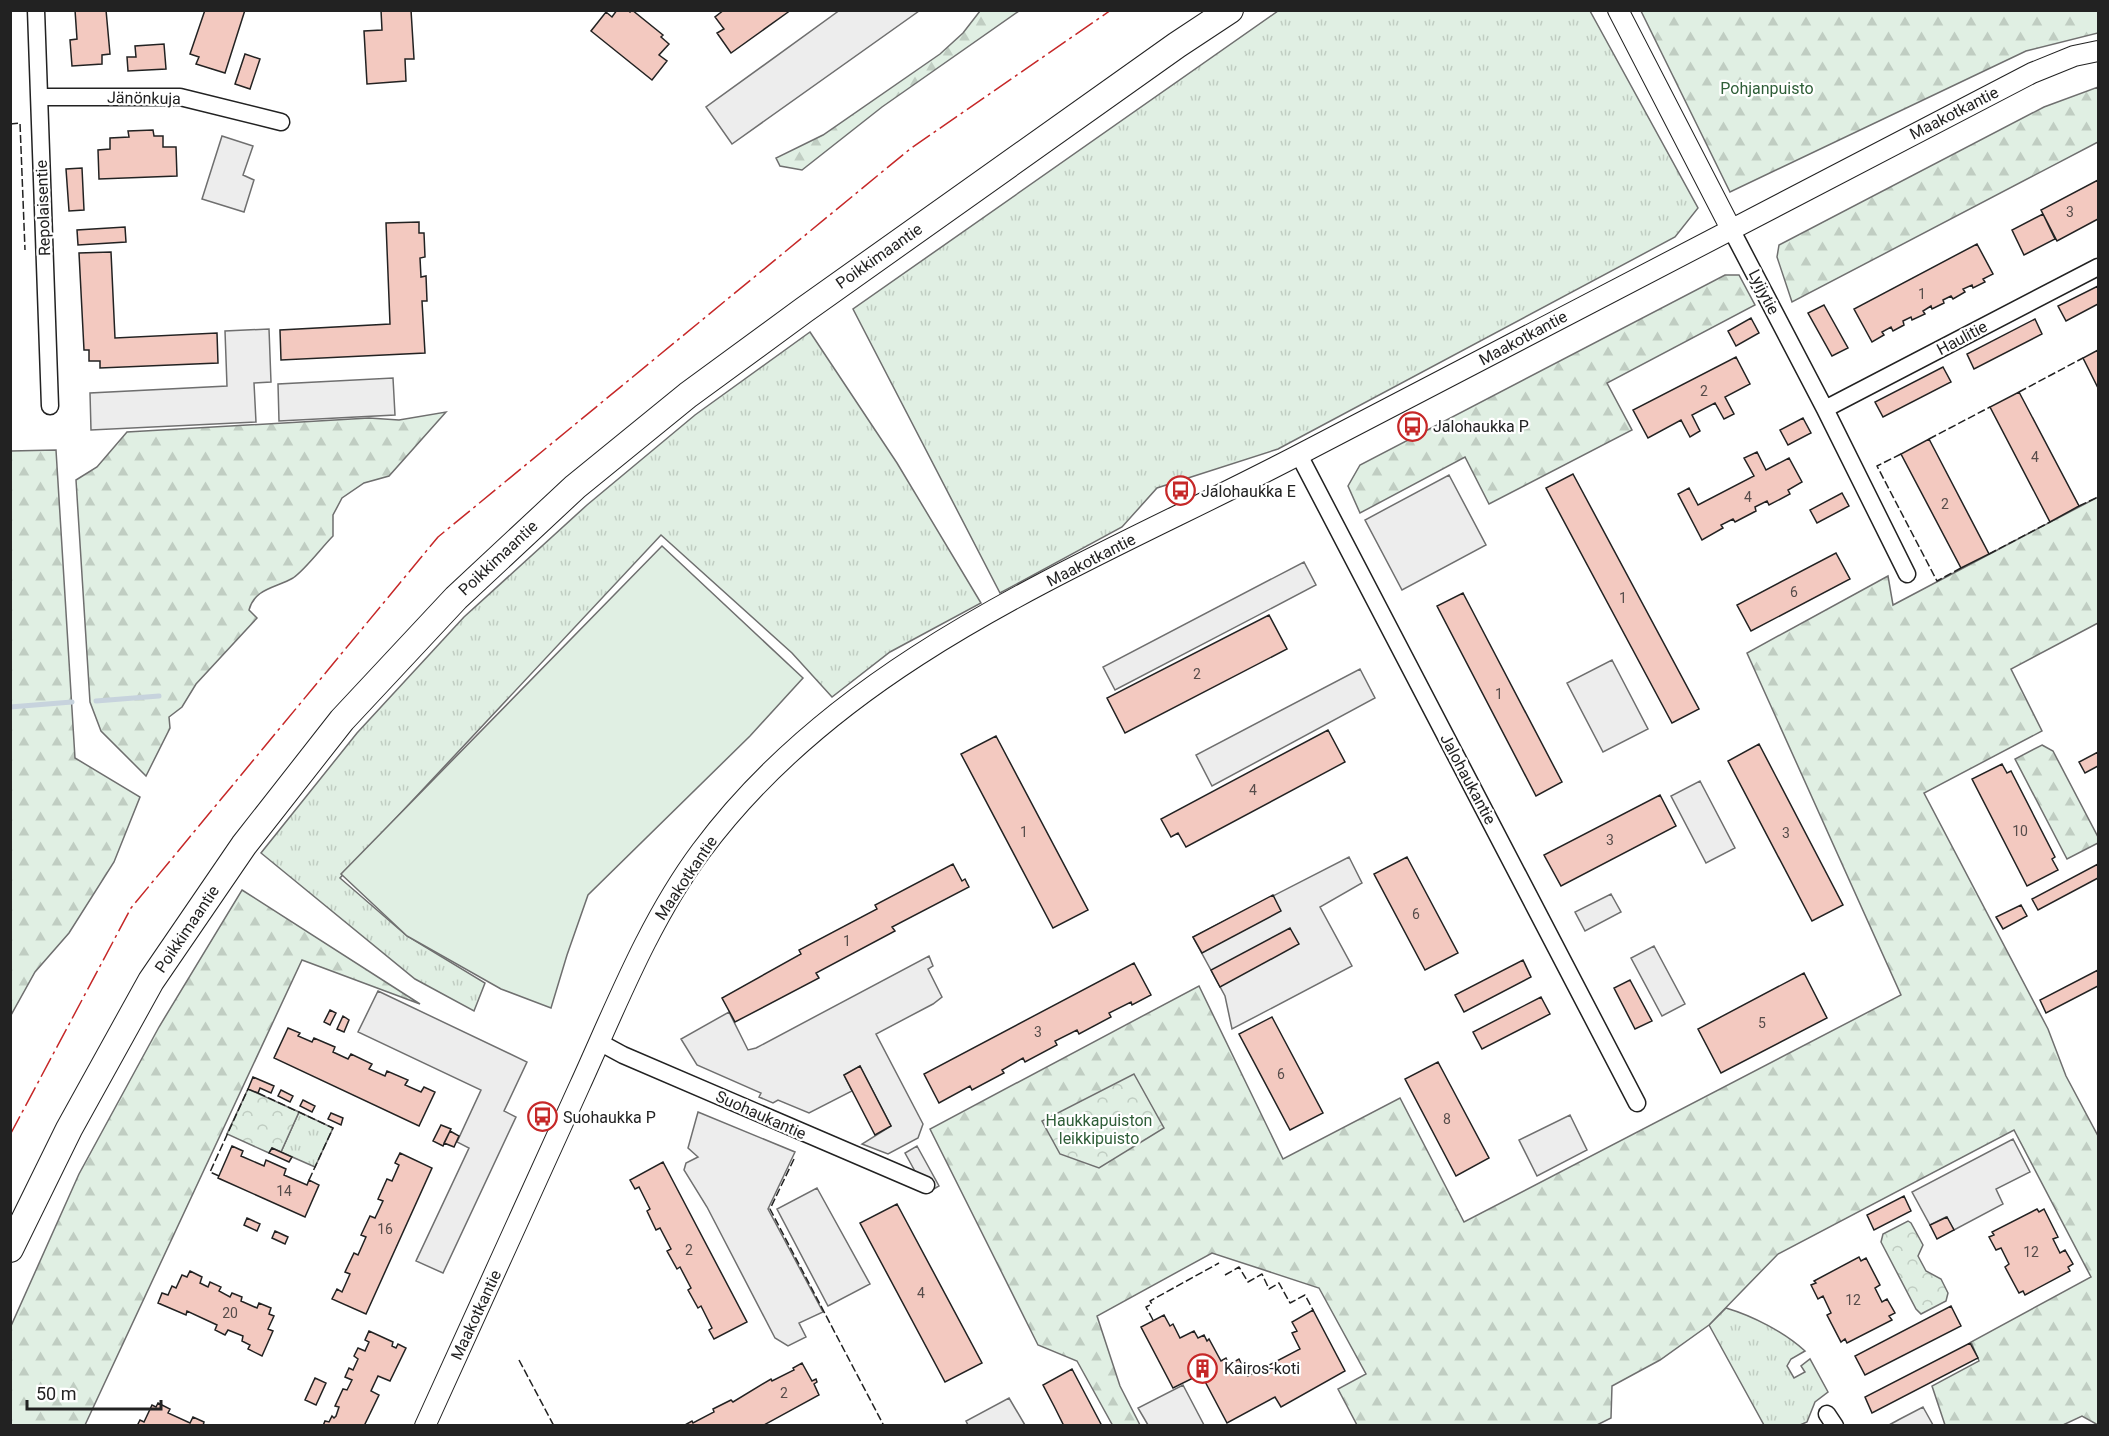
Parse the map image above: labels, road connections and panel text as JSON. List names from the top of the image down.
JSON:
{
  "streets": {
    "main road": ["Poikkimaantie"],
    "street": [
      "Jänönkuja",
      "Maakotkantie",
      "Repolaisentie",
      "Lyijytie",
      "Haulitie",
      "Jalohaukantie",
      "Suohaukantie"
    ]
  },
  "crossings": [
    ["Jänönkuja", "Repolaisentie"],
    ["Maakotkantie", "Lyijytie"],
    ["Maakotkantie", "Jalohaukantie"],
    ["Maakotkantie", "Suohaukantie"],
    ["Lyijytie", "Haulitie"]
  ],
  "parks": ["Pohjanpuisto", "Haukkapuiston leikkipuisto"],
  "places": {
    "bus stop": ["Jalohaukka P", "Jalohaukka E", "Suohaukka P"],
    "building": ["Kairos-koti"]
  },
  "house_numbers": [
    "3",
    "1",
    "2",
    "4",
    "4",
    "2",
    "6",
    "1",
    "2",
    "1",
    "4",
    "10",
    "1",
    "3",
    "3",
    "6",
    "1",
    "5",
    "3",
    "6",
    "8",
    "14",
    "16",
    "2",
    "12",
    "4",
    "12",
    "20",
    "2"
  ],
  "scale_bar": "50 m"
}
